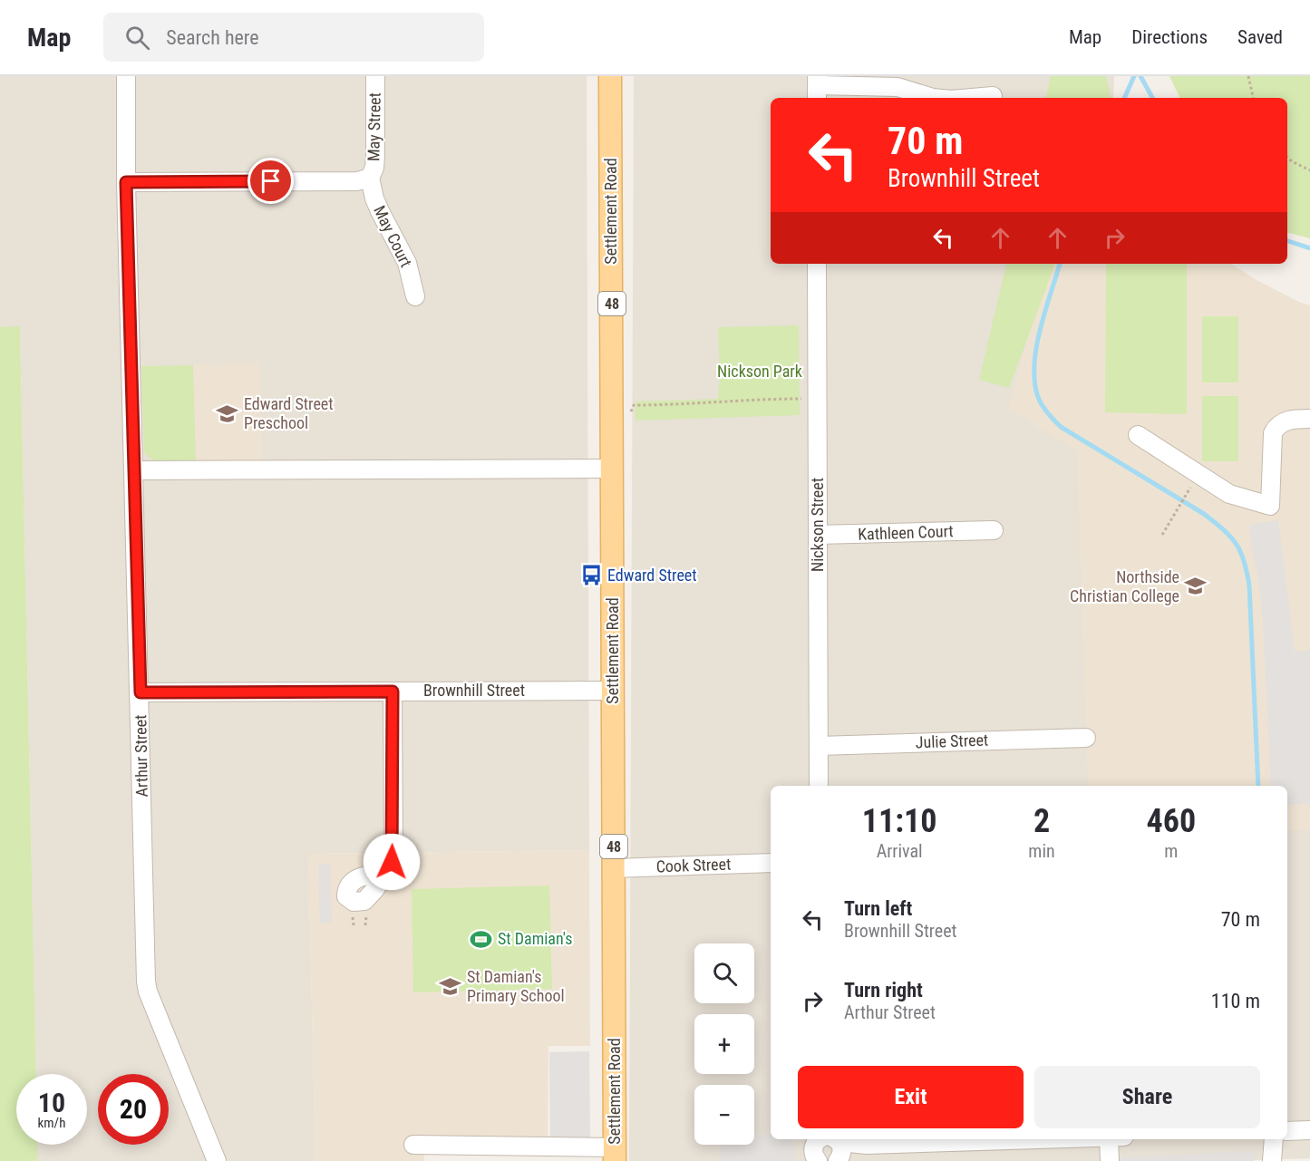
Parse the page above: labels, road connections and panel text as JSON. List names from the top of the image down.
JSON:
{
  "streets": {
    "main road": ["Settlement Road", "48"],
    "street": [
      "May Street",
      "May Court",
      "Nickson Street",
      "Kathleen Court",
      "Brownhill Street",
      "Julie Street",
      "Arthur Street",
      "Cook Street"
    ]
  },
  "crossings": [
    ["May Street", "May Court"],
    ["Settlement Road", "Brownhill Street"],
    ["Settlement Road", "Cook Street"],
    ["Nickson Street", "Kathleen Court"],
    ["Nickson Street", "Julie Street"],
    ["Brownhill Street", "Arthur Street"]
  ],
  "parks": ["Nickson Park"],
  "places": {
    "school or university": ["Edward Street Preschool", "Northside Christian College", "St Damian's Primary School"],
    "bus stop": ["Edward Street"],
    "sports": ["St Damian's"]
  },
  "page": {
    "header": "Map",
    "search": "Search here",
    "nav": ["Map", "Directions", "Saved"],
    "turn": ["70 m", "Brownhill Street"],
    "eta": [
      "11:10",
      "Arrival",
      "2",
      "min",
      "460",
      "m"
    ],
    "list": [
      {
        "name": "Turn left",
        "note": "Brownhill Street",
        "value": "70 m"
      },
      {
        "name": "Turn right",
        "note": "Arthur Street",
        "value": "110 m"
      }
    ],
    "map_buttons": ["+", "−"],
    "buttons": ["Exit", "Share"],
    "speed": "10 km/h",
    "limit": "20"
  }
}
